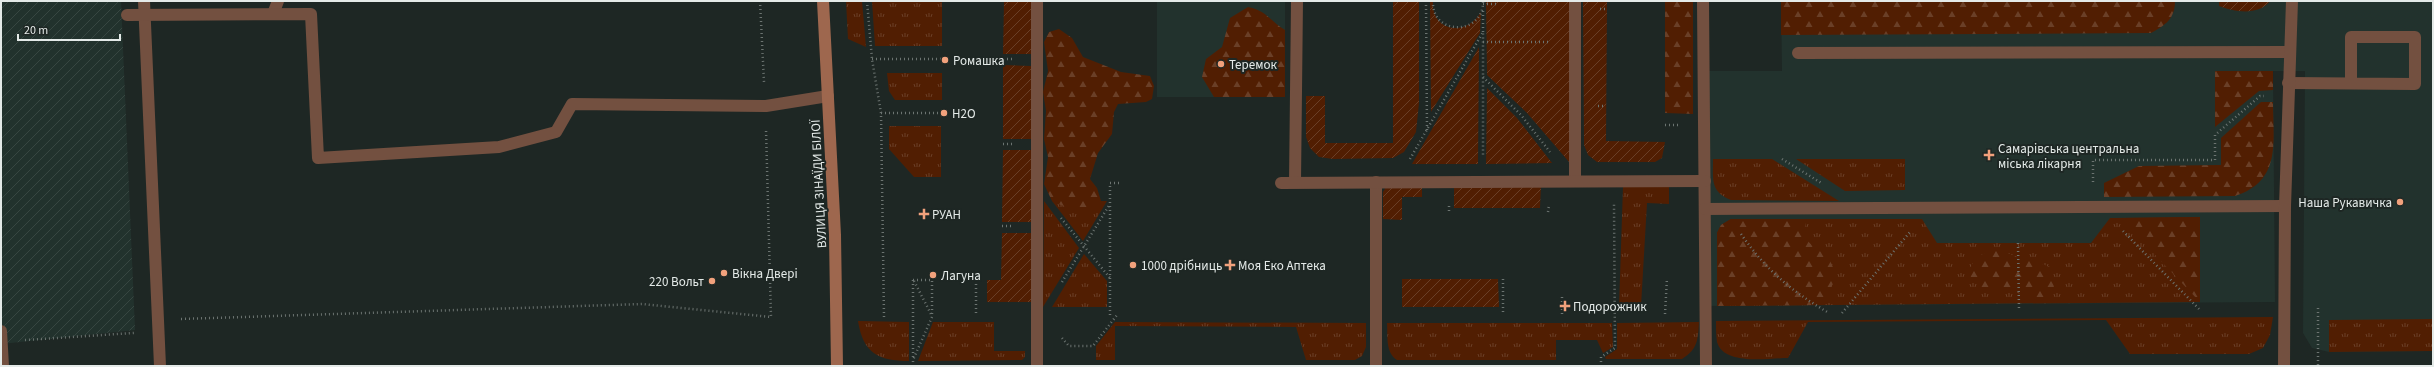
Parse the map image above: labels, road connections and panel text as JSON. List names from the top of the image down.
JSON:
{
  "streets": {
    "street": ["ВУЛИЦЯ ЗІНАЇДИ БІЛОЇ"]
  },
  "places": {
    "other": [
      "Ромашка",
      "Теремок",
      "H2O",
      "Наша Рукавичка",
      "1000 дрібниць",
      "Вікна Двері",
      "Лагуна",
      "220 Вольт"
    ],
    "health": [
      "Самарівська центральна міська лікарня",
      "РУАН",
      "Моя Еко Аптека",
      "Подорожник"
    ]
  },
  "scale_bar": "20 m"
}
